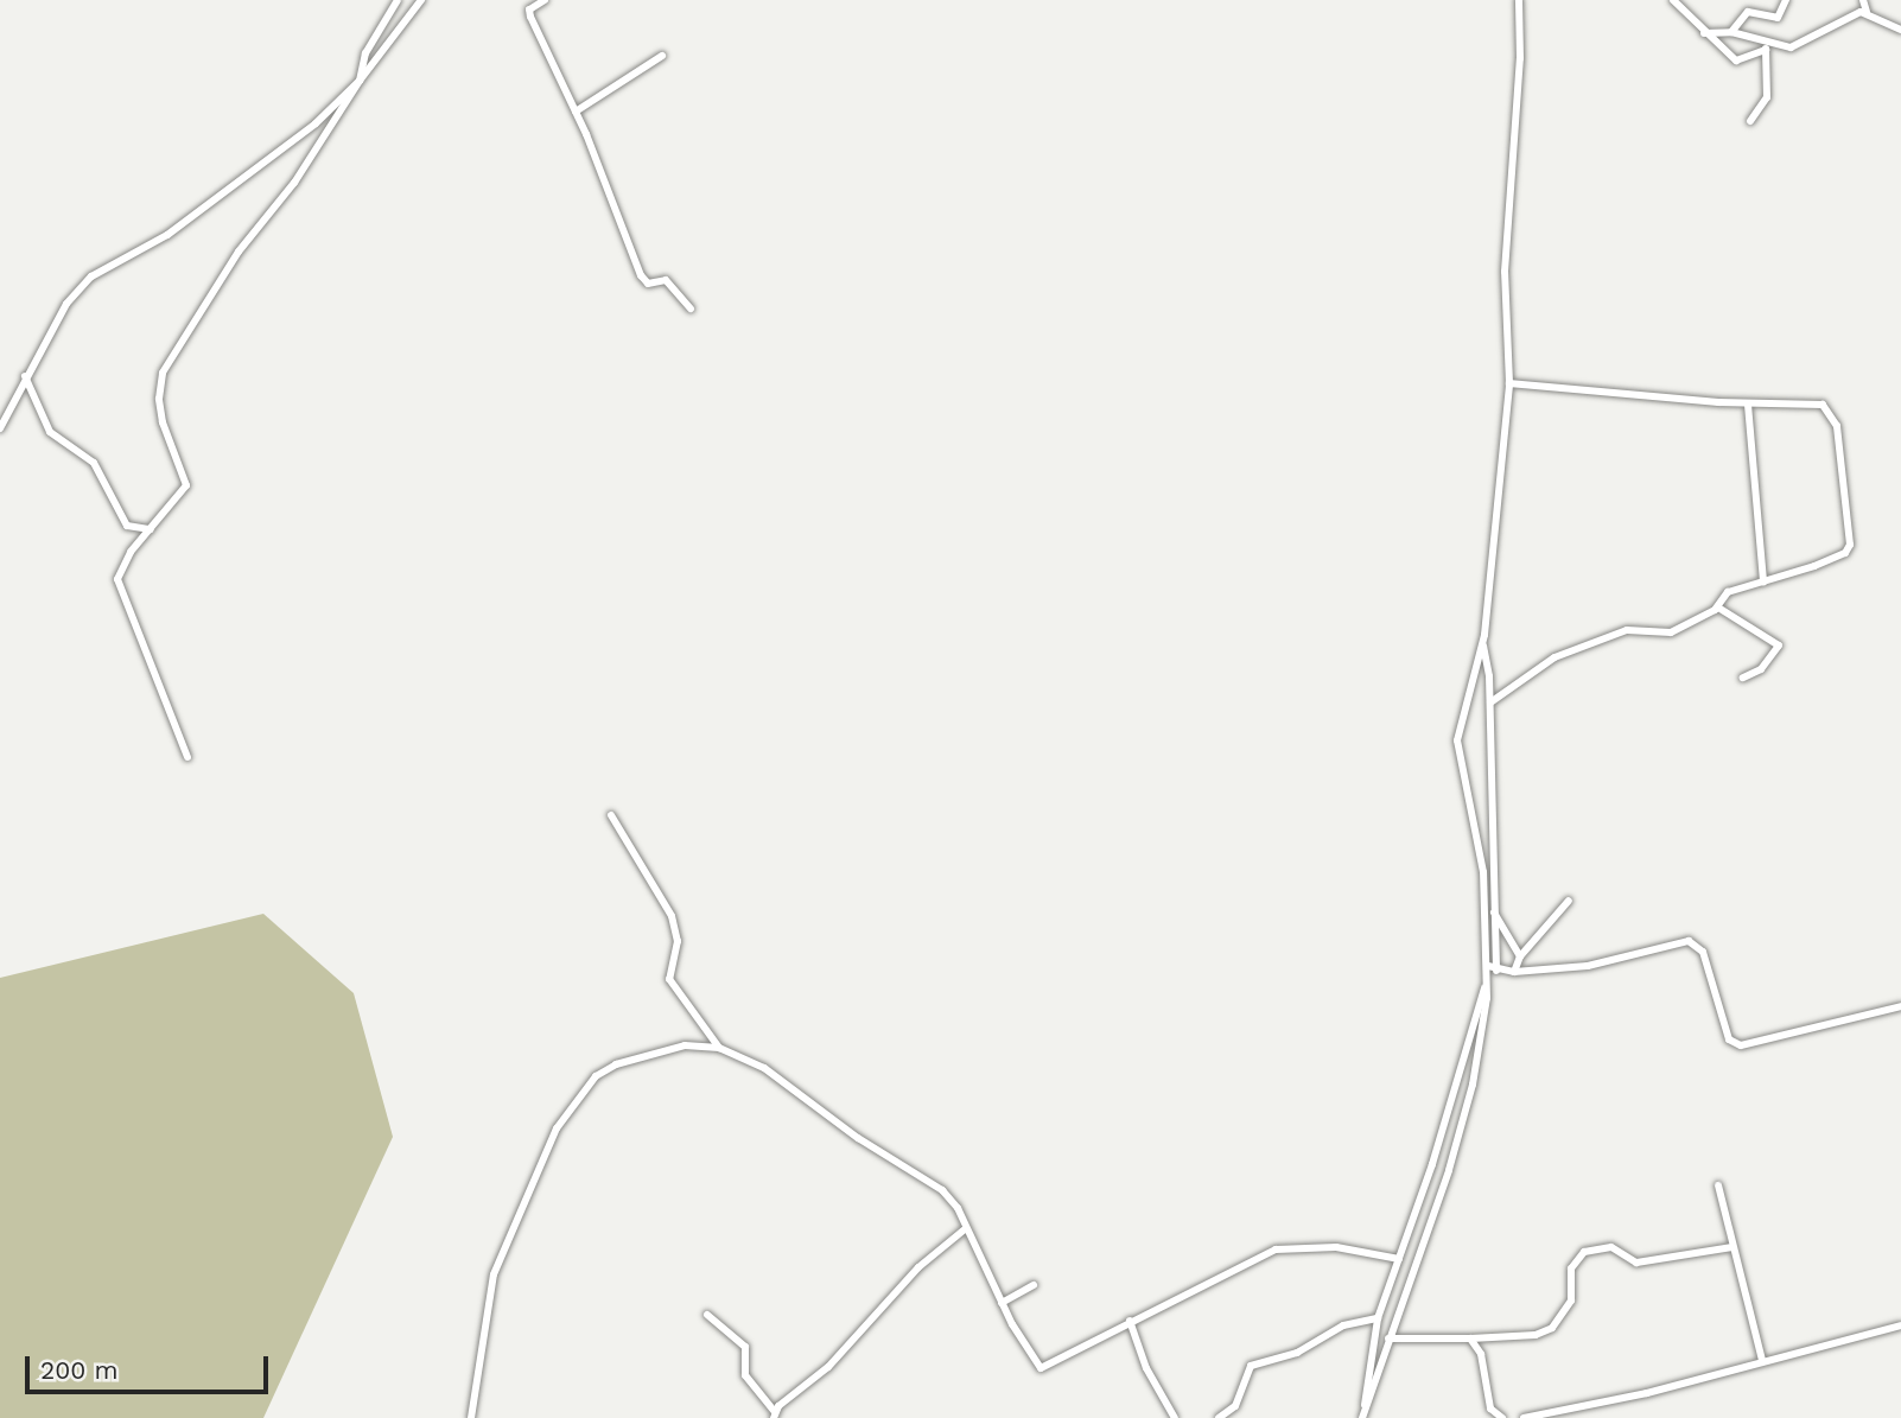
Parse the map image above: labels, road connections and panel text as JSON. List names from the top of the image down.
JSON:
{
  "scale_bar": "200 m"
}
